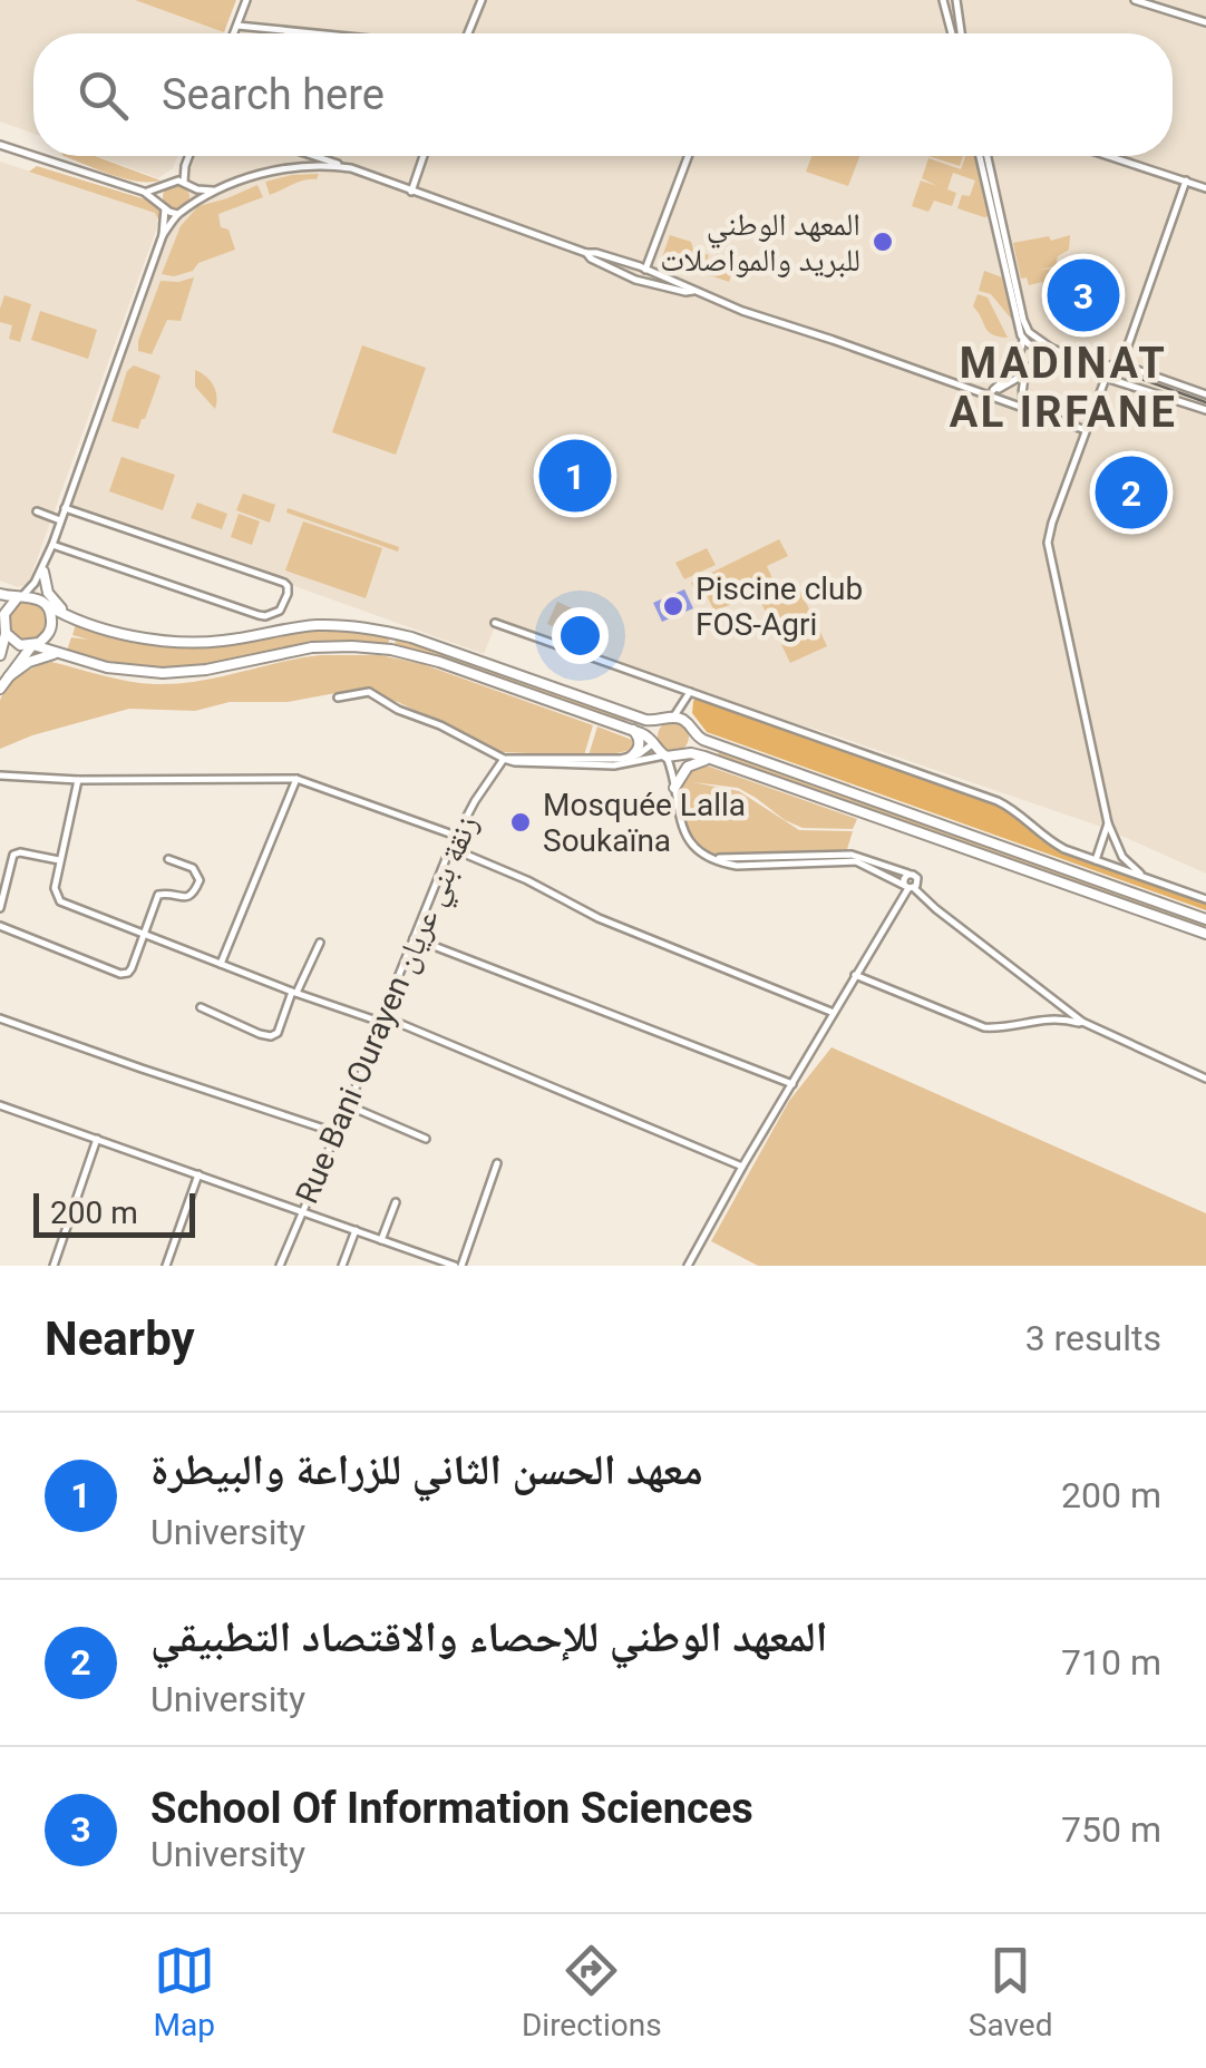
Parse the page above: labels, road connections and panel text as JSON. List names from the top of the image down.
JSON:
{
  "streets": {
    "street": ["Rue Bani Ourayen زنقة بني عريان"]
  },
  "districts": ["MADINAT AL IRFANE"],
  "places": ["المعهد الوطني للبريد والمواصلات", "Piscine club FOS-Agri", "Mosquée Lalla Soukaïna"],
  "scale_bar": "200 m",
  "page": {
    "search": "Search here",
    "pins": ["3", "1", "2"],
    "scale": "200 m",
    "heading": ["Nearby", "3 results"],
    "list": [
      {
        "mark": "1",
        "name": "معهد الحسن الثاني للزراعة والبيطرة",
        "note": "University",
        "value": "200 m"
      },
      {
        "mark": "2",
        "name": "المعهد الوطني للإحصاء والاقتصاد التطبيقي",
        "note": "University",
        "value": "710 m"
      },
      {
        "mark": "3",
        "name": "School Of Information Sciences",
        "note": "University",
        "value": "750 m"
      }
    ],
    "nav": ["Map", "Directions", "Saved"]
  }
}
